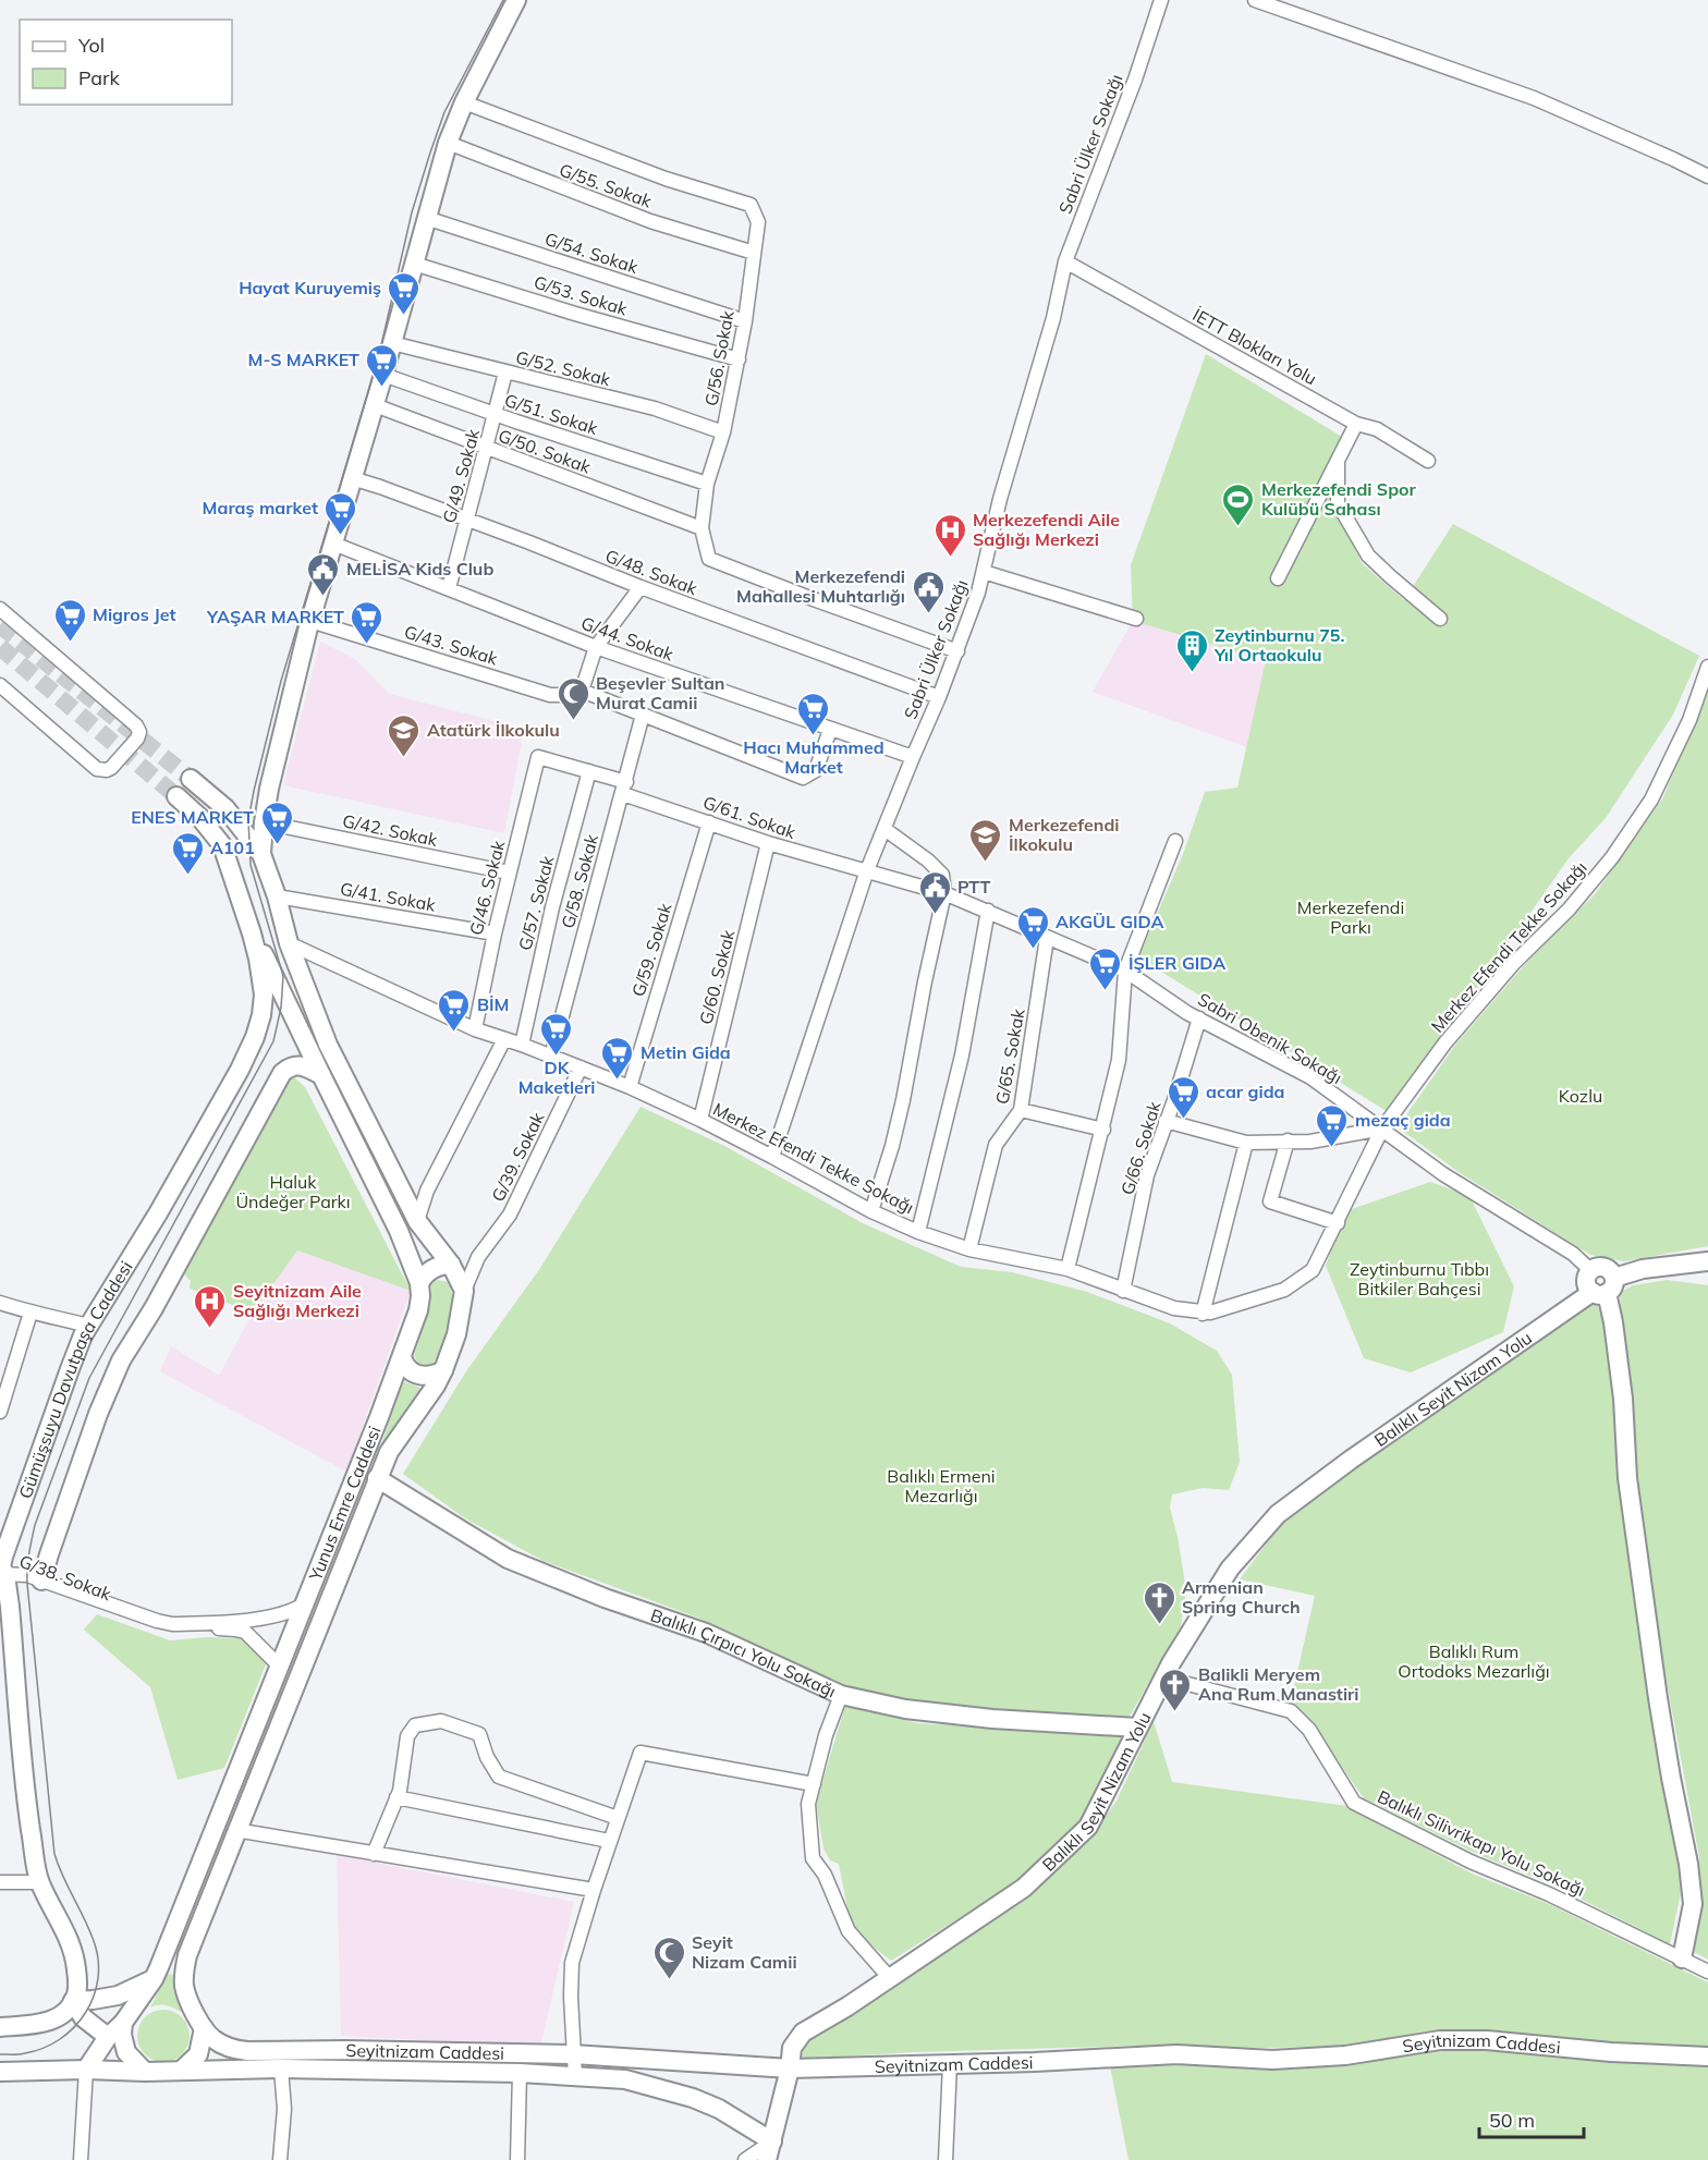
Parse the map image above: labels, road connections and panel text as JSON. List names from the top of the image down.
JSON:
{
  "streets": {
    "main road": [
      "Gümüşsuyu Davutpaşa Caddesi",
      "Balıklı Seyit Nizam Yolu",
      "Yunus Emre Caddesi",
      "Balıklı Çırpıcı Yolu Sokağı",
      "Seyitnizam Caddesi"
    ],
    "street": [
      "Sabri Ülker Sokağı",
      "G/55. Sokak",
      "G/54. Sokak",
      "G/53. Sokak",
      "İETT Blokları Yolu",
      "G/56. Sokak",
      "G/52. Sokak",
      "G/51. Sokak",
      "G/50. Sokak",
      "G/49. Sokak",
      "G/48. Sokak",
      "G/44. Sokak",
      "G/43. Sokak",
      "G/61. Sokak",
      "G/42. Sokak",
      "G/58. Sokak",
      "G/46. Sokak",
      "G/41. Sokak",
      "G/57. Sokak",
      "Merkez Efendi Tekke Sokağı",
      "G/59. Sokak",
      "G/60. Sokak",
      "Sabri Obenik Sokağı",
      "G/65. Sokak",
      "G/66. Sokak",
      "G/39. Sokak",
      "G/38. Sokak",
      "Balıklı Silivrikapı Yolu Sokağı"
    ]
  },
  "crossings": [
    ["Sabri Ülker Sokağı", "İETT Blokları Yolu"],
    ["Sabri Ülker Sokağı", "G/56. Sokak"],
    ["Sabri Ülker Sokağı", "G/48. Sokak"],
    ["Sabri Ülker Sokağı", "G/44. Sokak"],
    ["Sabri Ülker Sokağı", "G/61. Sokak"],
    ["Sabri Ülker Sokağı", "Merkez Efendi Tekke Sokağı"],
    ["G/55. Sokak", "G/56. Sokak"],
    ["G/54. Sokak", "G/56. Sokak"],
    ["G/53. Sokak", "G/56. Sokak"],
    ["G/56. Sokak", "G/52. Sokak"],
    ["G/56. Sokak", "G/51. Sokak"],
    ["G/56. Sokak", "G/50. Sokak"],
    ["G/52. Sokak", "G/49. Sokak"],
    ["G/51. Sokak", "G/49. Sokak"],
    ["G/50. Sokak", "G/49. Sokak"],
    ["G/49. Sokak", "G/48. Sokak"],
    ["G/49. Sokak", "G/44. Sokak"],
    ["G/61. Sokak", "G/58. Sokak"],
    ["G/61. Sokak", "G/59. Sokak"],
    ["G/61. Sokak", "G/60. Sokak"],
    ["G/61. Sokak", "Sabri Obenik Sokağı"],
    ["G/42. Sokak", "G/46. Sokak"],
    ["G/58. Sokak", "Merkez Efendi Tekke Sokağı"],
    ["G/46. Sokak", "G/41. Sokak"],
    ["G/46. Sokak", "G/57. Sokak"],
    ["G/46. Sokak", "Merkez Efendi Tekke Sokağı"],
    ["G/57. Sokak", "Merkez Efendi Tekke Sokağı"],
    ["Merkez Efendi Tekke Sokağı", "G/59. Sokak"],
    ["Merkez Efendi Tekke Sokağı", "G/60. Sokak"],
    ["Merkez Efendi Tekke Sokağı", "Sabri Obenik Sokağı"],
    ["Merkez Efendi Tekke Sokağı", "G/65. Sokak"],
    ["Merkez Efendi Tekke Sokağı", "G/66. Sokak"],
    ["Merkez Efendi Tekke Sokağı", "G/39. Sokak"],
    ["Sabri Obenik Sokağı", "G/65. Sokak"],
    ["Sabri Obenik Sokağı", "G/66. Sokak"],
    ["G/39. Sokak", "Yunus Emre Caddesi"],
    ["Gümüşsuyu Davutpaşa Caddesi", "Yunus Emre Caddesi"],
    ["Gümüşsuyu Davutpaşa Caddesi", "G/38. Sokak"],
    ["Balıklı Seyit Nizam Yolu", "Balıklı Çırpıcı Yolu Sokağı"],
    ["Balıklı Seyit Nizam Yolu", "Balıklı Silivrikapı Yolu Sokağı"],
    ["Balıklı Seyit Nizam Yolu", "Seyitnizam Caddesi"],
    ["Yunus Emre Caddesi", "G/38. Sokak"],
    ["Yunus Emre Caddesi", "Balıklı Çırpıcı Yolu Sokağı"],
    ["Yunus Emre Caddesi", "Seyitnizam Caddesi"]
  ],
  "parks": [
    "Merkezefendi Parkı",
    "Kozlu",
    "Haluk Ündeğer Parkı",
    "Zeytinburnu Tıbbı Bitkiler Bahçesi",
    "Balıklı Ermeni Mezarlığı",
    "Balıklı Rum Ortodoks Mezarlığı"
  ],
  "places": {
    "supermarket": [
      "Hayat Kuruyemiş",
      "M-S MARKET",
      "Maraş market",
      "Migros Jet",
      "YAŞAR MARKET",
      "Hacı Muhammed Market",
      "ENES MARKET",
      "A101",
      "AKGÜL GIDA",
      "İŞLER GIDA",
      "BİM",
      "DK Maketleri",
      "Metin Gida",
      "acar gida",
      "mezaç gida"
    ],
    "sports": ["Merkezefendi Spor Kulübü Sahası"],
    "hospital": ["Merkezefendi Aile Sağlığı Merkezi", "Seyitnizam Aile Sağlığı Merkezi"],
    "public building": ["MELİSA Kids Club", "Merkezefendi Mahallesi Muhtarlığı", "PTT"],
    "building": ["Zeytinburnu 75. Yıl Ortaokulu"],
    "mosque": ["Beşevler Sultan Murat Camii", "Seyit Nizam Camii"],
    "school or university": ["Atatürk İlkokulu", "Merkezefendi İlkokulu"],
    "church": ["Armenian Spring Church", "Balikli Meryem Ana Rum Manastiri"]
  },
  "legend": ["Yol", "Park"],
  "scale_bar": "50 m"
}
